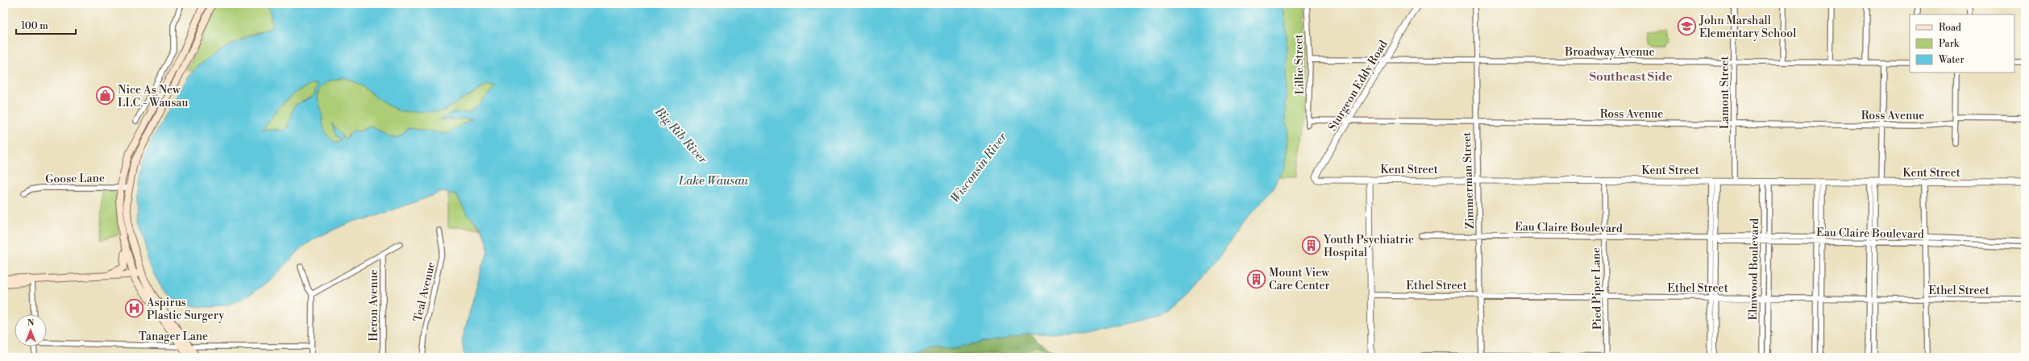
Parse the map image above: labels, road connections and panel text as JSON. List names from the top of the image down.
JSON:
{
  "streets": {
    "street": [
      "Broadway Avenue",
      "Lillie Street",
      "Sturgeon Eddy Road",
      "Lamont Street",
      "Ross Avenue",
      "Kent Street",
      "Goose Lane",
      "Zimmerman Street",
      "Eau Claire Boulevard",
      "Elmwood Boulevard",
      "Ethel Street",
      "Pied Piper Lane",
      "Teal Avenue",
      "Heron Avenue",
      "Tanager Lane"
    ]
  },
  "crossings": [
    ["Broadway Avenue", "Lillie Street"],
    ["Broadway Avenue", "Sturgeon Eddy Road"],
    ["Broadway Avenue", "Lamont Street"],
    ["Broadway Avenue", "Zimmerman Street"],
    ["Lillie Street", "Ross Avenue"],
    ["Sturgeon Eddy Road", "Ross Avenue"],
    ["Sturgeon Eddy Road", "Kent Street"],
    ["Lamont Street", "Ross Avenue"],
    ["Lamont Street", "Kent Street"],
    ["Ross Avenue", "Zimmerman Street"],
    ["Kent Street", "Zimmerman Street"],
    ["Kent Street", "Elmwood Boulevard"],
    ["Kent Street", "Pied Piper Lane"],
    ["Zimmerman Street", "Eau Claire Boulevard"],
    ["Zimmerman Street", "Ethel Street"],
    ["Eau Claire Boulevard", "Elmwood Boulevard"],
    ["Eau Claire Boulevard", "Pied Piper Lane"],
    ["Elmwood Boulevard", "Ethel Street"],
    ["Ethel Street", "Pied Piper Lane"]
  ],
  "districts": ["Southeast Side"],
  "water": ["Big Rib River", "Wisconsin River", "Lake Wausau"],
  "places": {
    "school or university": ["John Marshall Elementary School"],
    "shop": ["Nice As New LLC - Wausau"],
    "building": ["Youth Psychiatric Hospital", "Mount View Care Center"],
    "hospital": ["Aspirus Plastic Surgery"]
  },
  "legend": ["Road", "Park", "Water"],
  "scale_bar": "100 m",
  "north": "top"
}
